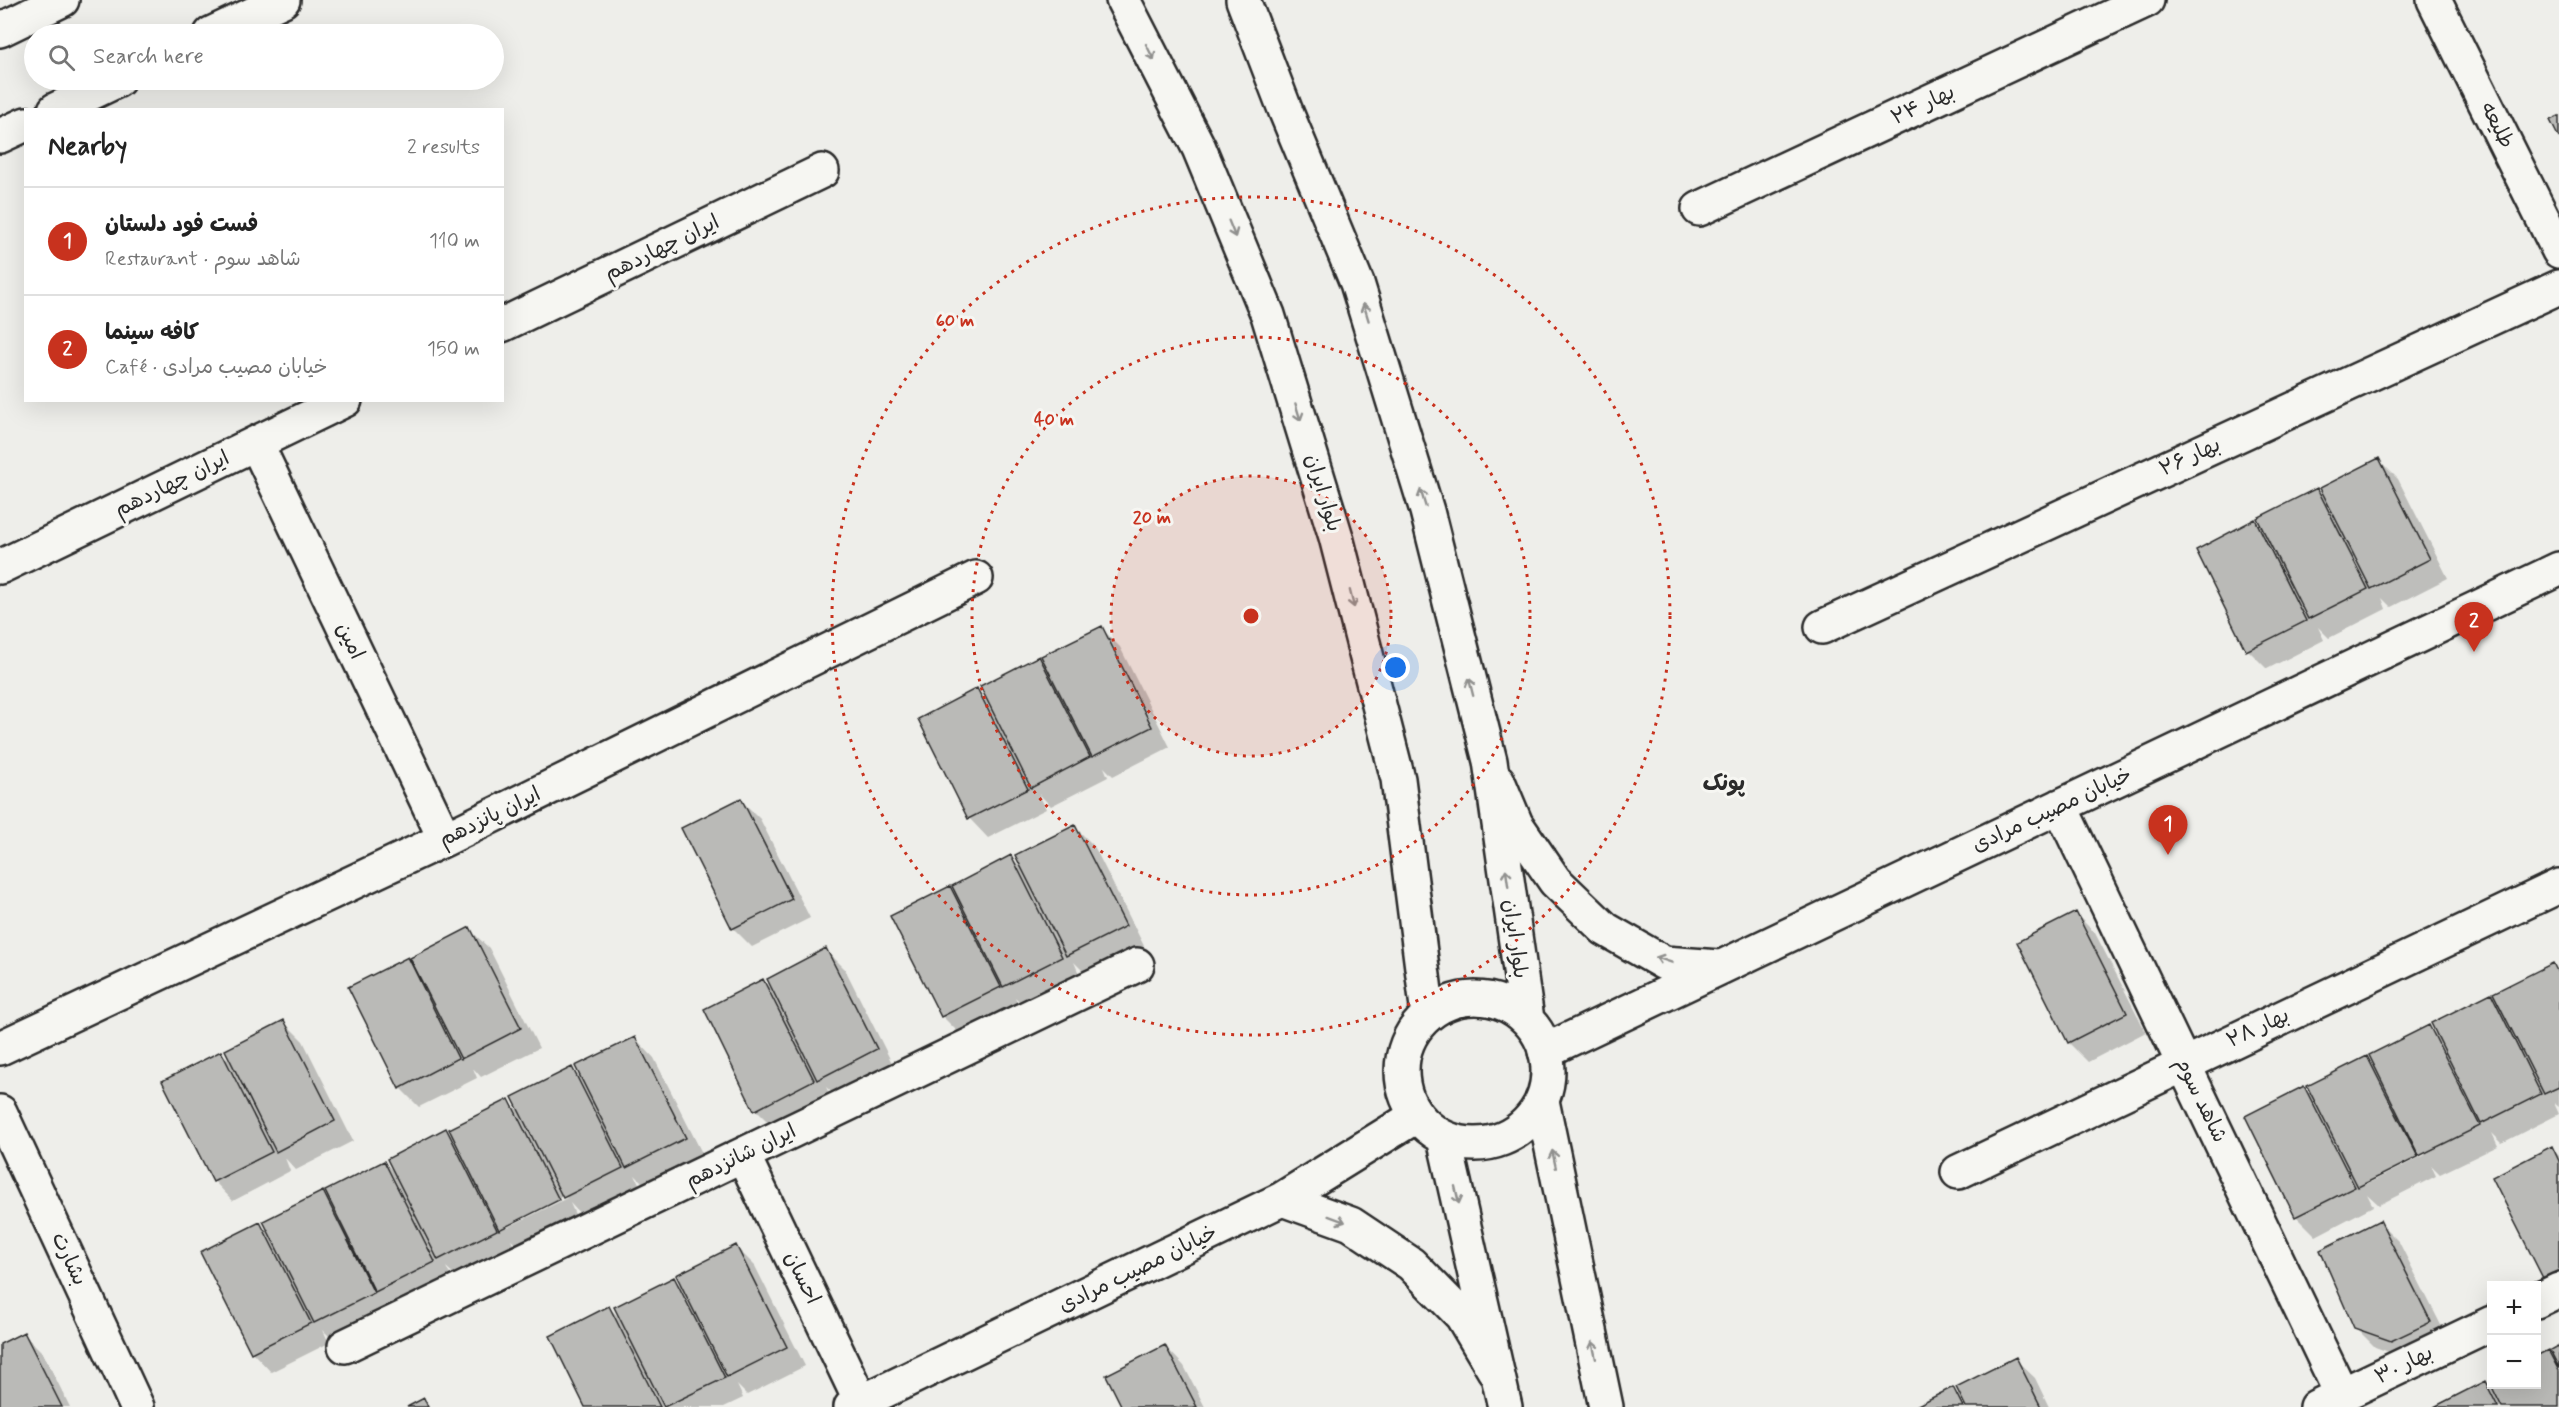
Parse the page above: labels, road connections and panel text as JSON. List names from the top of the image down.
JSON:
{
  "streets": {
    "street": [
      "بهار ۲۴",
      "طلیعه",
      "ایران چهاردهم",
      "بهار ۲۶",
      "بلوار ایران",
      "امین",
      "خیابان مصیب مرادی",
      "ایران پانزدهم",
      "بهار ۲۸",
      "شاهد سوم",
      "ایران شانزدهم",
      "بشارت",
      "احسان",
      "بهار ۳۰"
    ]
  },
  "crossings": [
    ["ایران چهاردهم", "امین"],
    ["بلوار ایران", "خیابان مصیب مرادی"],
    ["امین", "ایران پانزدهم"],
    ["خیابان مصیب مرادی", "شاهد سوم"],
    ["خیابان مصیب مرادی", "احسان"],
    ["بهار ۲۸", "شاهد سوم"],
    ["شاهد سوم", "بهار ۳۰"],
    ["ایران شانزدهم", "احسان"]
  ],
  "districts": ["پونک"],
  "page": {
    "search": "Search here",
    "heading": ["Nearby", "2 results"],
    "list": [
      {
        "mark": "1",
        "name": "فست فود دلستان",
        "note": "Restaurant · شاهد سوم",
        "value": "110 m"
      },
      {
        "mark": "2",
        "name": "کافه سینما",
        "note": "Café · خیابان مصیب مرادی",
        "value": "150 m"
      }
    ],
    "pins": ["2", "1"],
    "map_buttons": ["+", "−"]
  },
  "rings": ["60 m", "40 m", "20 m"]
}
